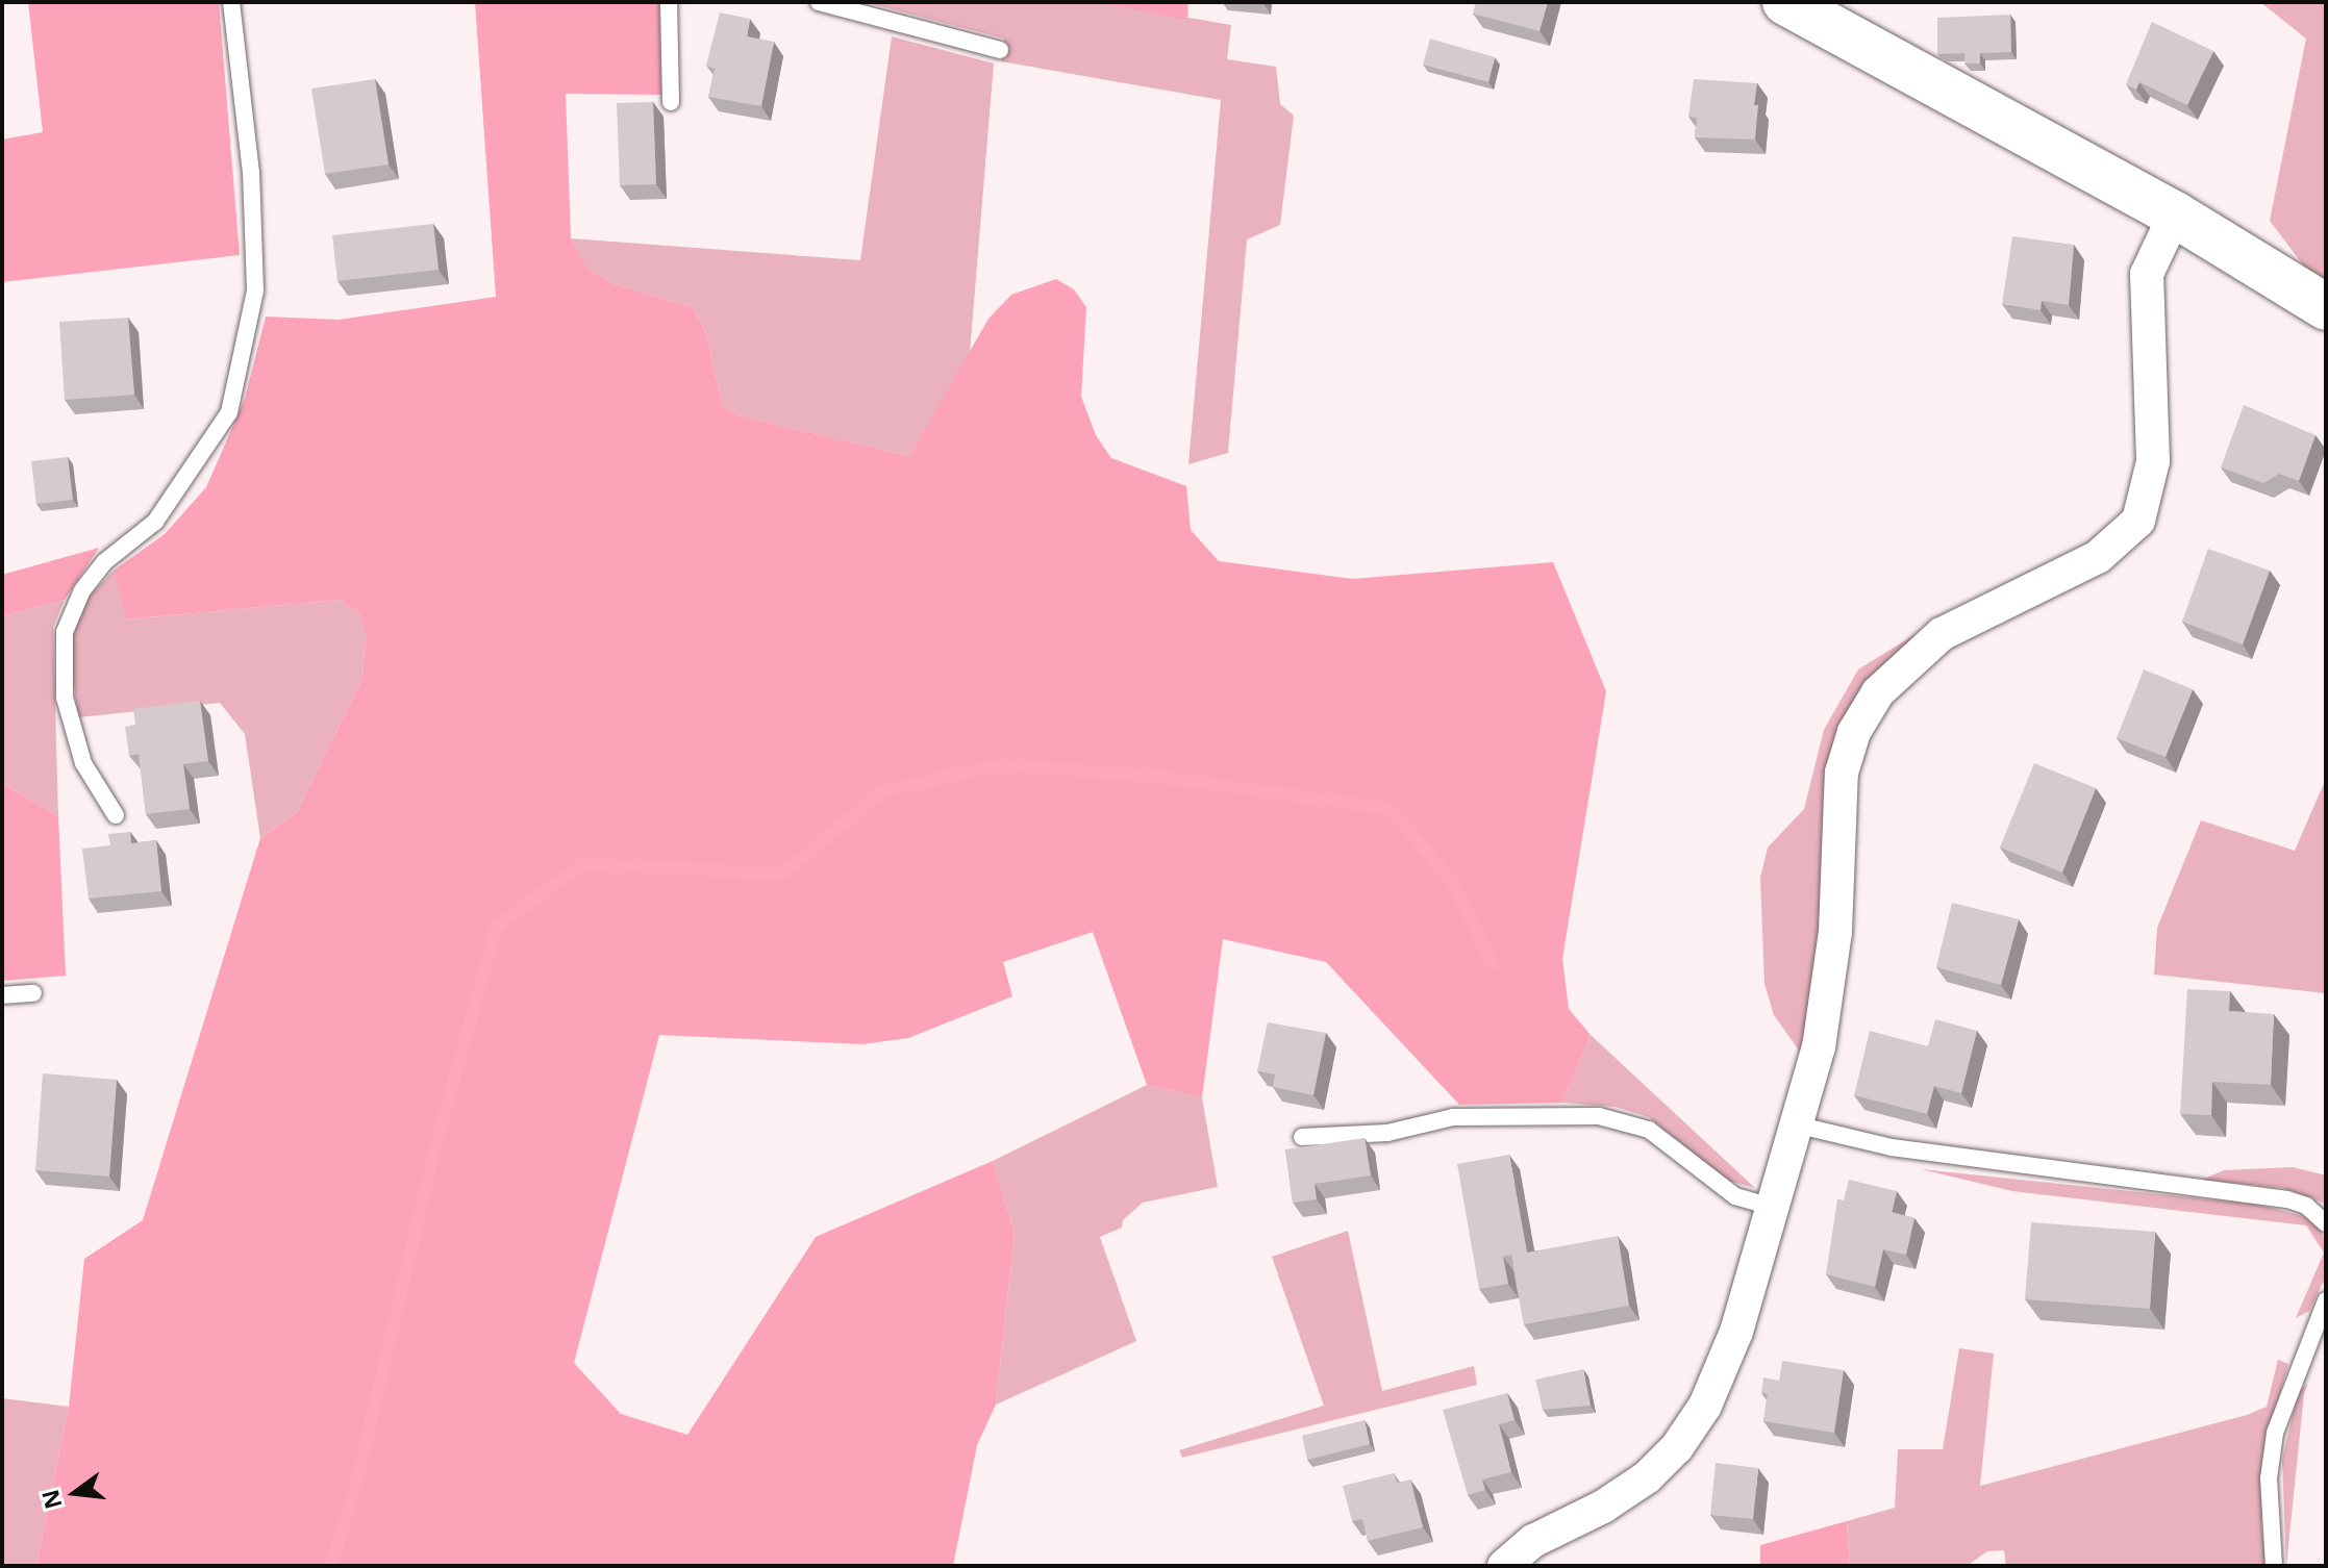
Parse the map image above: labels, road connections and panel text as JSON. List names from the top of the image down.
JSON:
{
  "north": "left"
}
